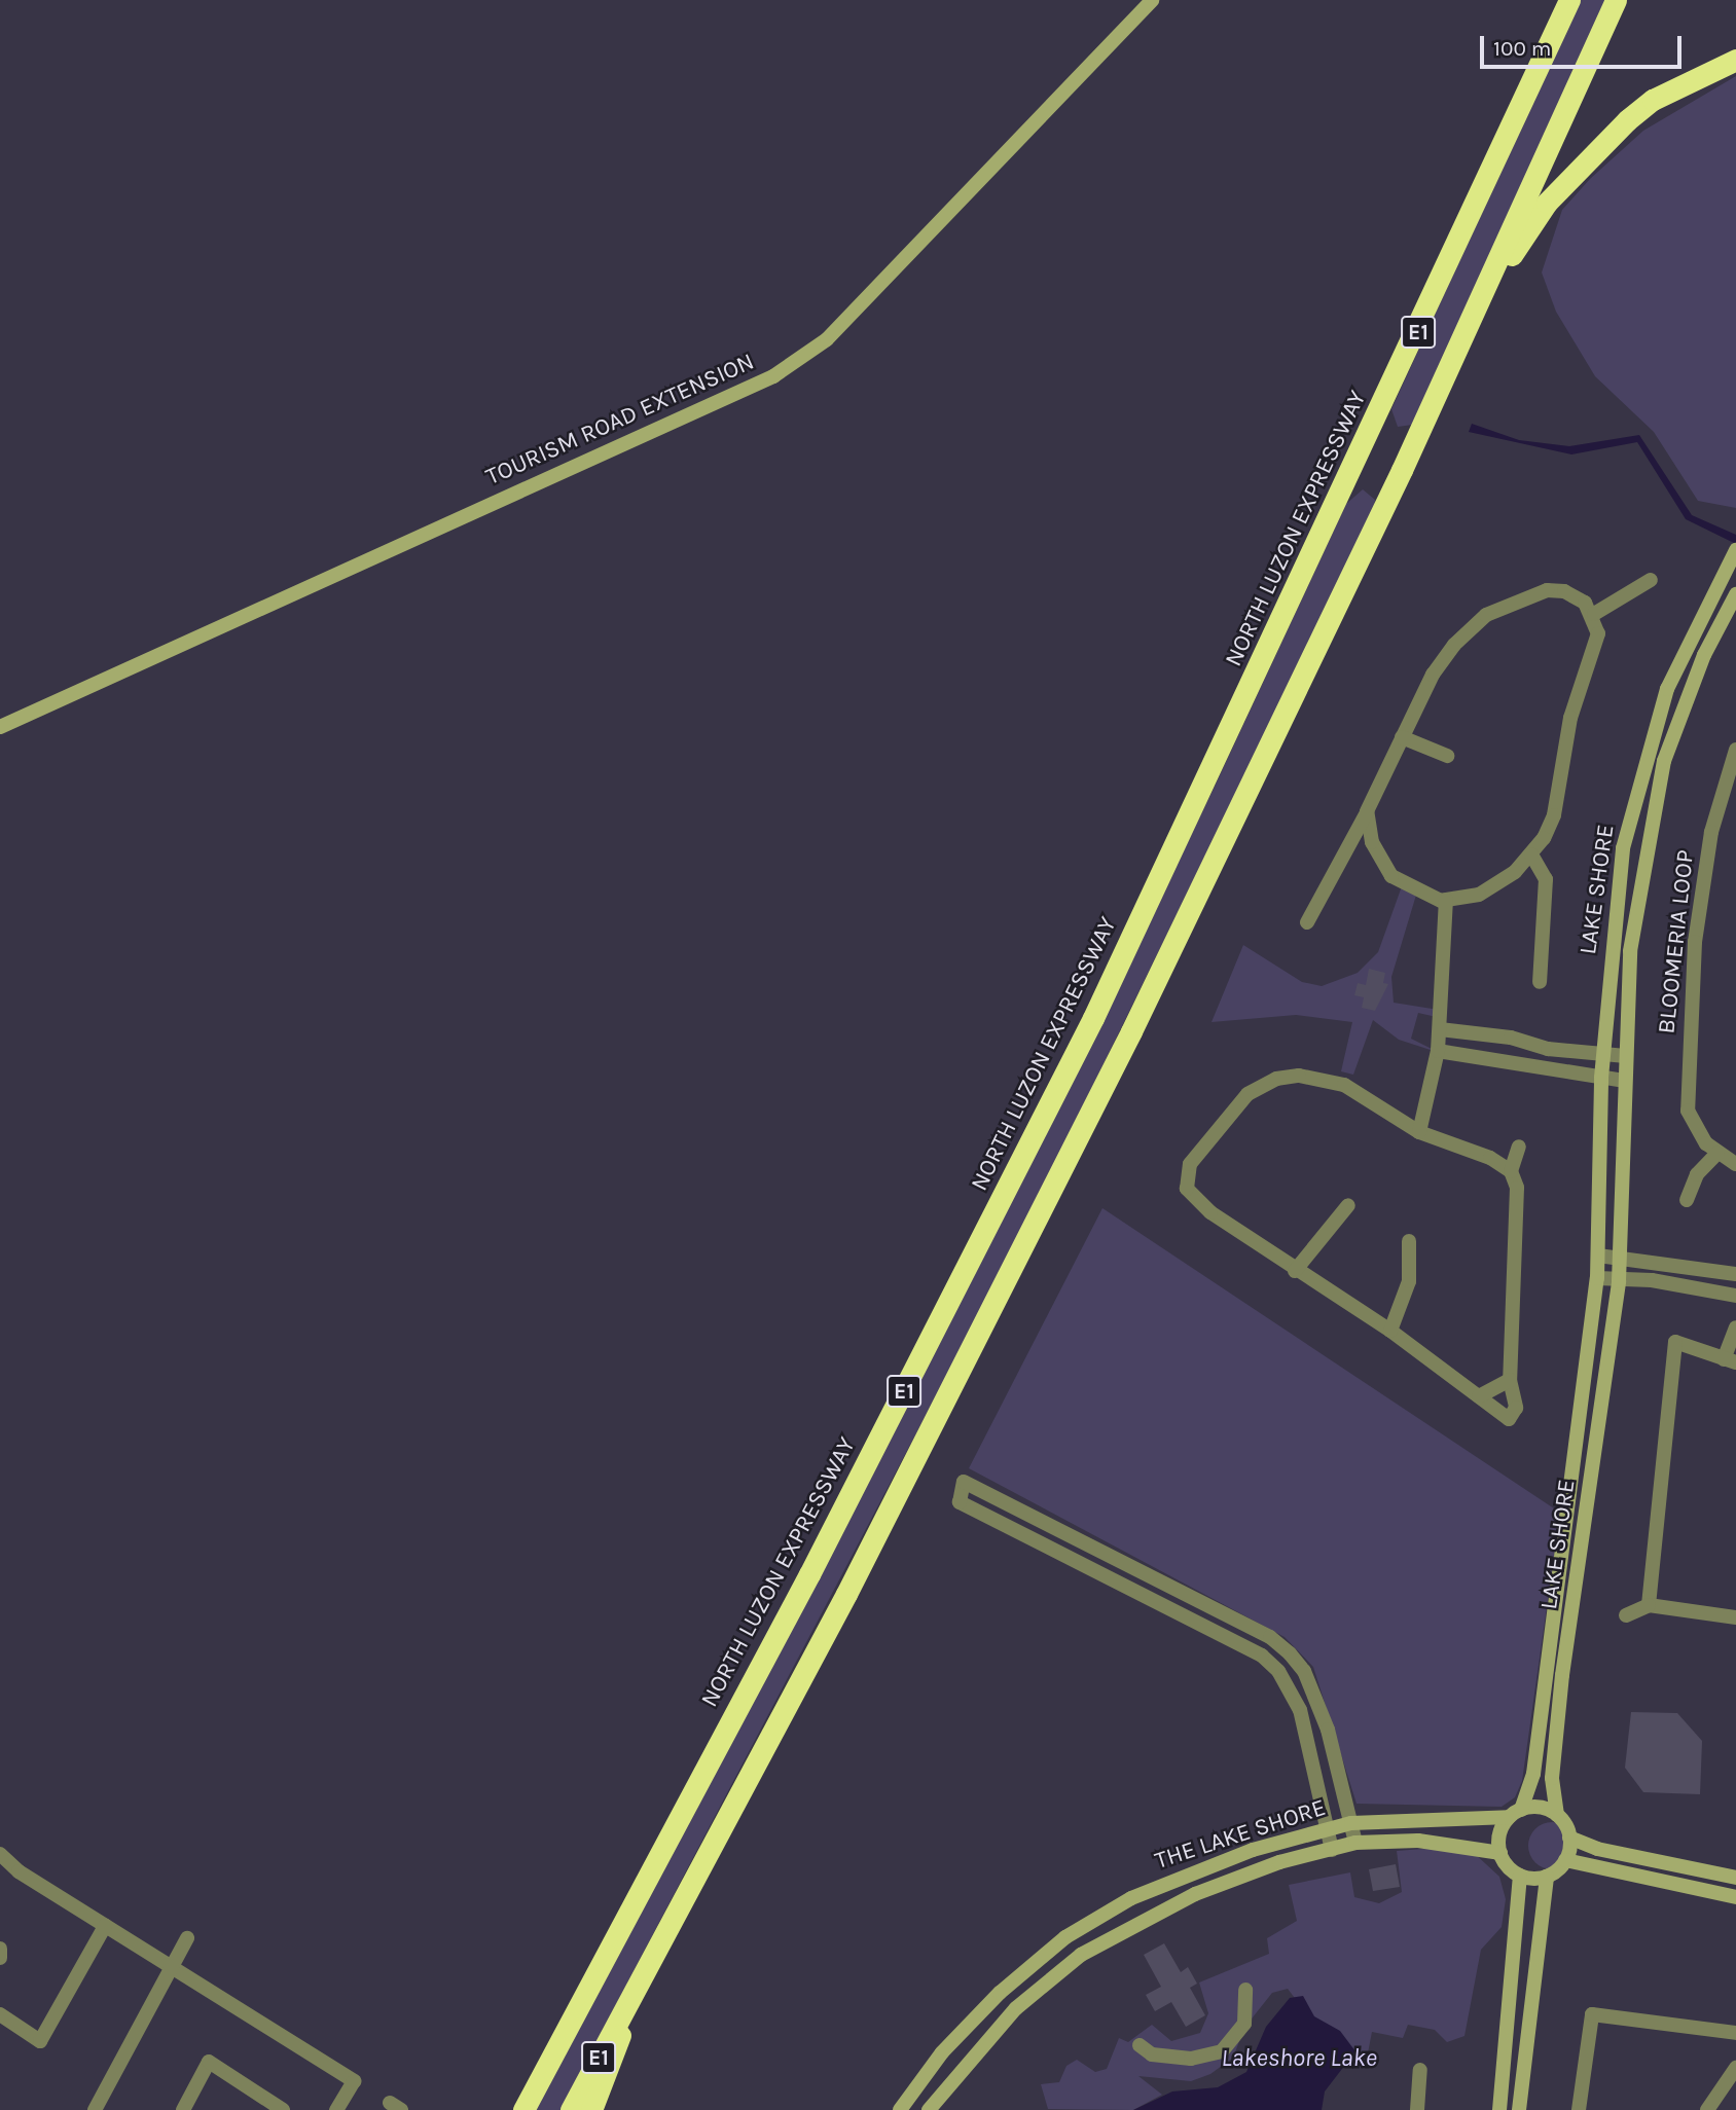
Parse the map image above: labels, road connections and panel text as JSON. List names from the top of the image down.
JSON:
{
  "streets": {
    "highway": ["E1", "NORTH LUZON EXPRESSWAY"],
    "street": [
      "TOURISM ROAD EXTENSION",
      "LAKE SHORE",
      "BLOOMERIA LOOP",
      "THE LAKE SHORE"
    ]
  },
  "crossings": [
    ["LAKE SHORE", "THE LAKE SHORE"]
  ],
  "water": ["Lakeshore Lake"],
  "scale_bar": "100 m"
}
